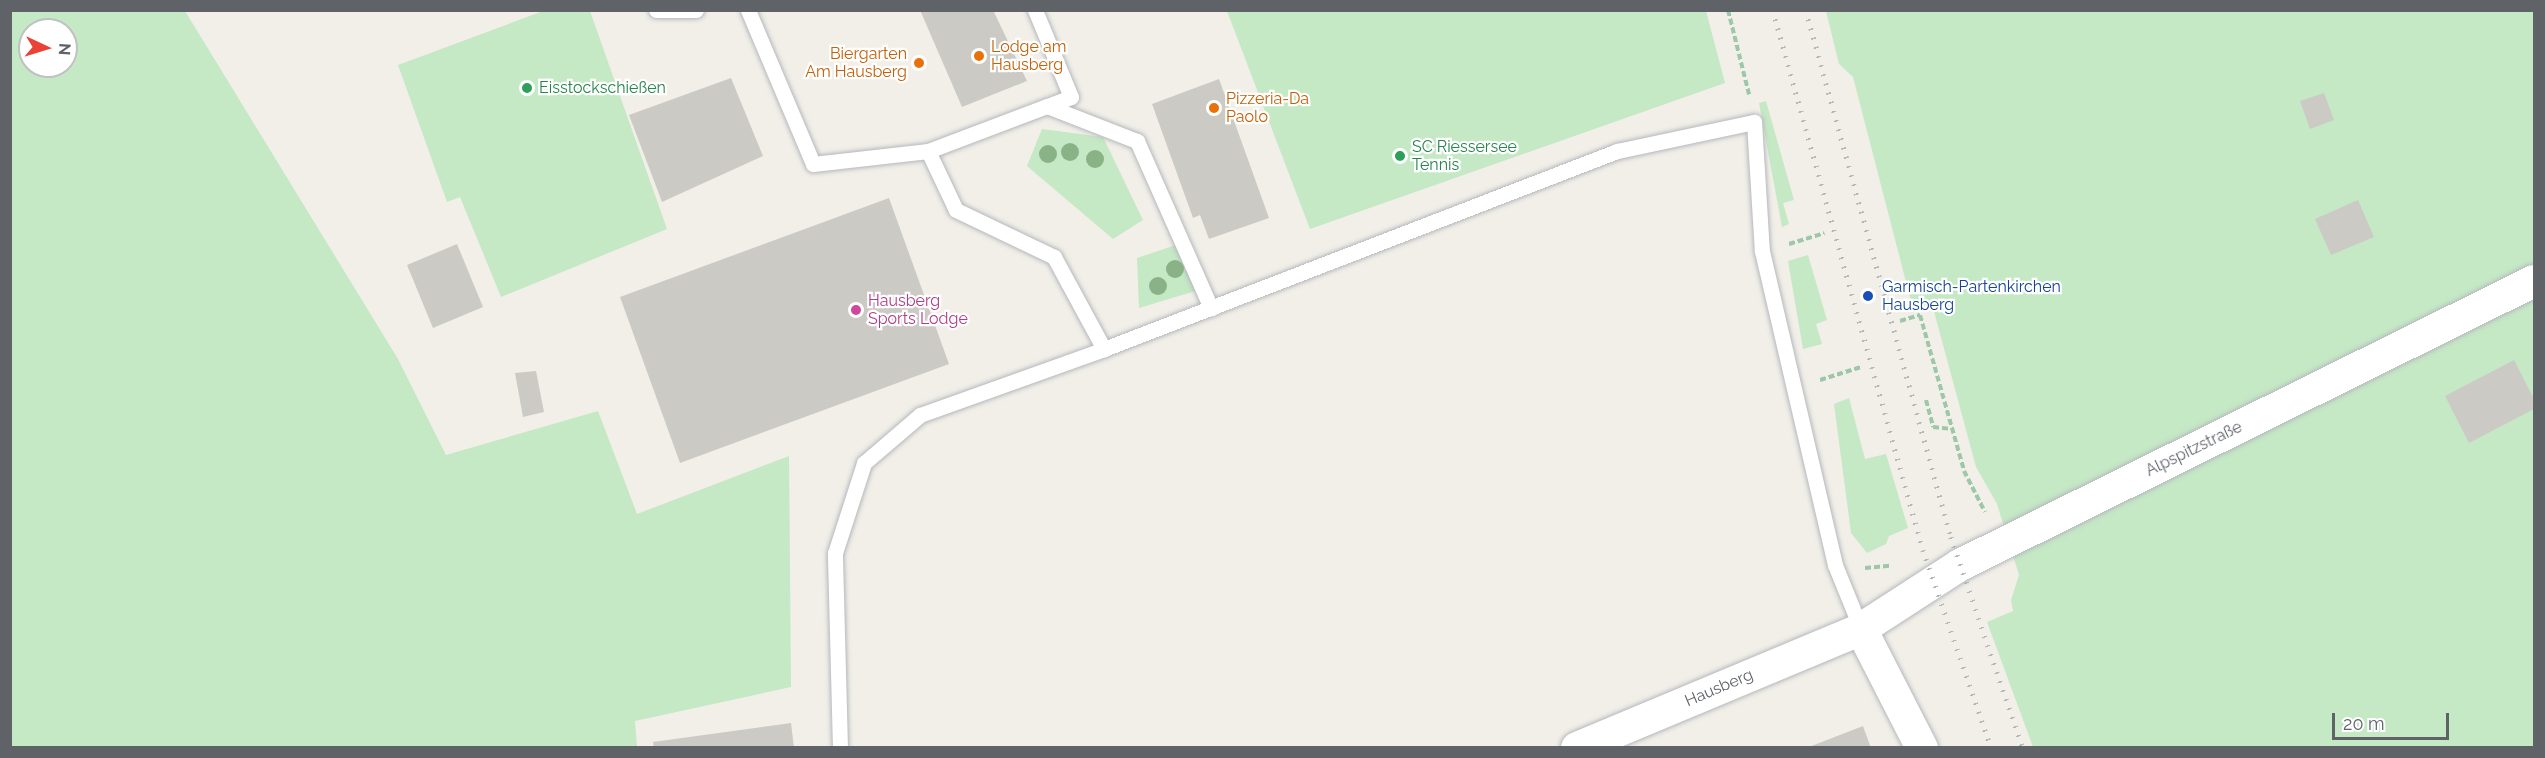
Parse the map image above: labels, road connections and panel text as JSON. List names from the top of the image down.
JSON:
{
  "streets": {
    "street": ["Alpspitzstraße", "Hausberg"]
  },
  "crossings": [
    ["Alpspitzstraße", "Hausberg"]
  ],
  "places": [
    "Lodge am Hausberg",
    "Biergarten Am Hausberg",
    "Eisstockschießen",
    "Pizzeria-Da Paolo",
    "SC Riessersee Tennis",
    "Garmisch-Partenkirchen Hausberg",
    "Hausberg Sports Lodge"
  ],
  "scale_bar": "20 m",
  "north": "right"
}
